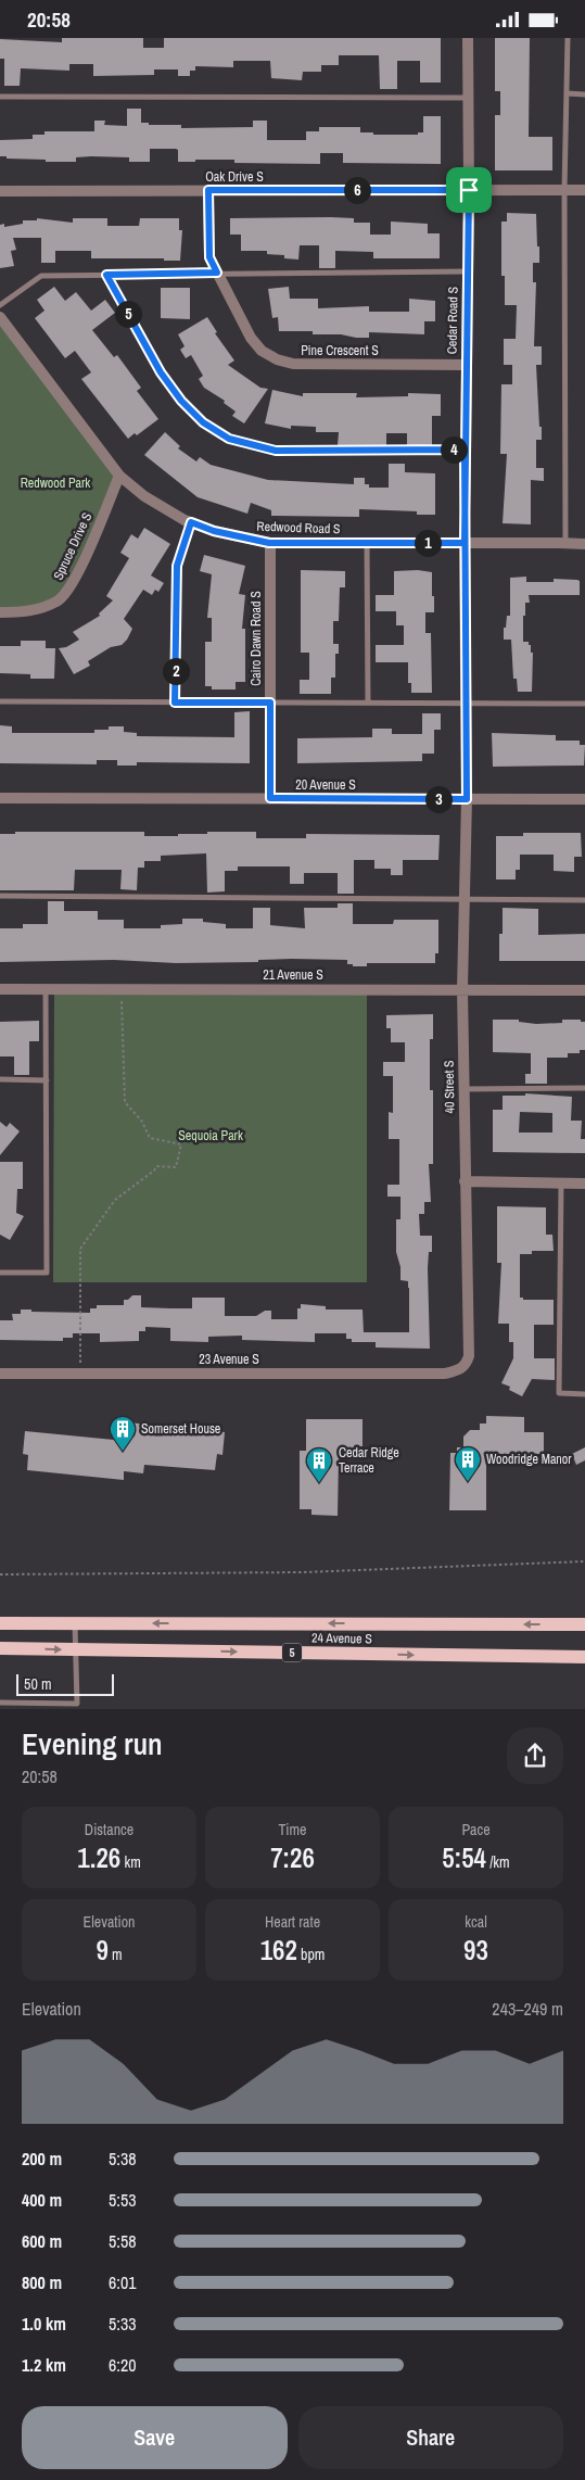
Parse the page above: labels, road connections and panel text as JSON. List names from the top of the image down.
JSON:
{
  "streets": {
    "main road": ["24 Avenue S", "5"],
    "street": [
      "Oak Drive S",
      "Cedar Road S",
      "Pine Crescent S",
      "Redwood Road S",
      "Spruce Drive S",
      "Cairo Dawn Road S",
      "20 Avenue S",
      "21 Avenue S",
      "40 Street S",
      "23 Avenue S"
    ]
  },
  "crossings": [
    ["Oak Drive S", "Cedar Road S"],
    ["Oak Drive S", "Pine Crescent S"],
    ["Cedar Road S", "Pine Crescent S"],
    ["Cedar Road S", "Redwood Road S"],
    ["Cedar Road S", "20 Avenue S"],
    ["Cedar Road S", "40 Street S"],
    ["Redwood Road S", "Spruce Drive S"],
    ["Redwood Road S", "Cairo Dawn Road S"],
    ["Cairo Dawn Road S", "20 Avenue S"],
    ["20 Avenue S", "40 Street S"],
    ["21 Avenue S", "40 Street S"],
    ["40 Street S", "23 Avenue S"]
  ],
  "parks": ["Redwood Park", "Sequoia Park"],
  "places": {
    "building": ["Somerset House", "Woodridge Manor", "Cedar Ridge Terrace"]
  },
  "scale_bar": "50 m",
  "page": {
    "status": "20:58",
    "pins": [
      "6",
      "5",
      "4",
      "1",
      "2",
      "3"
    ],
    "scale": "50 m",
    "heading": ["Evening run", "20:58"],
    "stats": [
      ["Distance", "1.26 km"],
      ["Time", "7:26"],
      ["Pace", "5:54 /km"],
      ["Elevation", "9 m"],
      ["Heart rate", "162 bpm"],
      ["kcal", "93"]
    ],
    "chart": ["Elevation", "243–249 m"],
    "list": [
      {
        "name": "200 m",
        "note": "5:38"
      },
      {
        "name": "400 m",
        "note": "5:53"
      },
      {
        "name": "600 m",
        "note": "5:58"
      },
      {
        "name": "800 m",
        "note": "6:01"
      },
      {
        "name": "1.0 km",
        "note": "5:33"
      },
      {
        "name": "1.2 km",
        "note": "6:20"
      }
    ],
    "buttons": ["Save", "Share"]
  }
}
